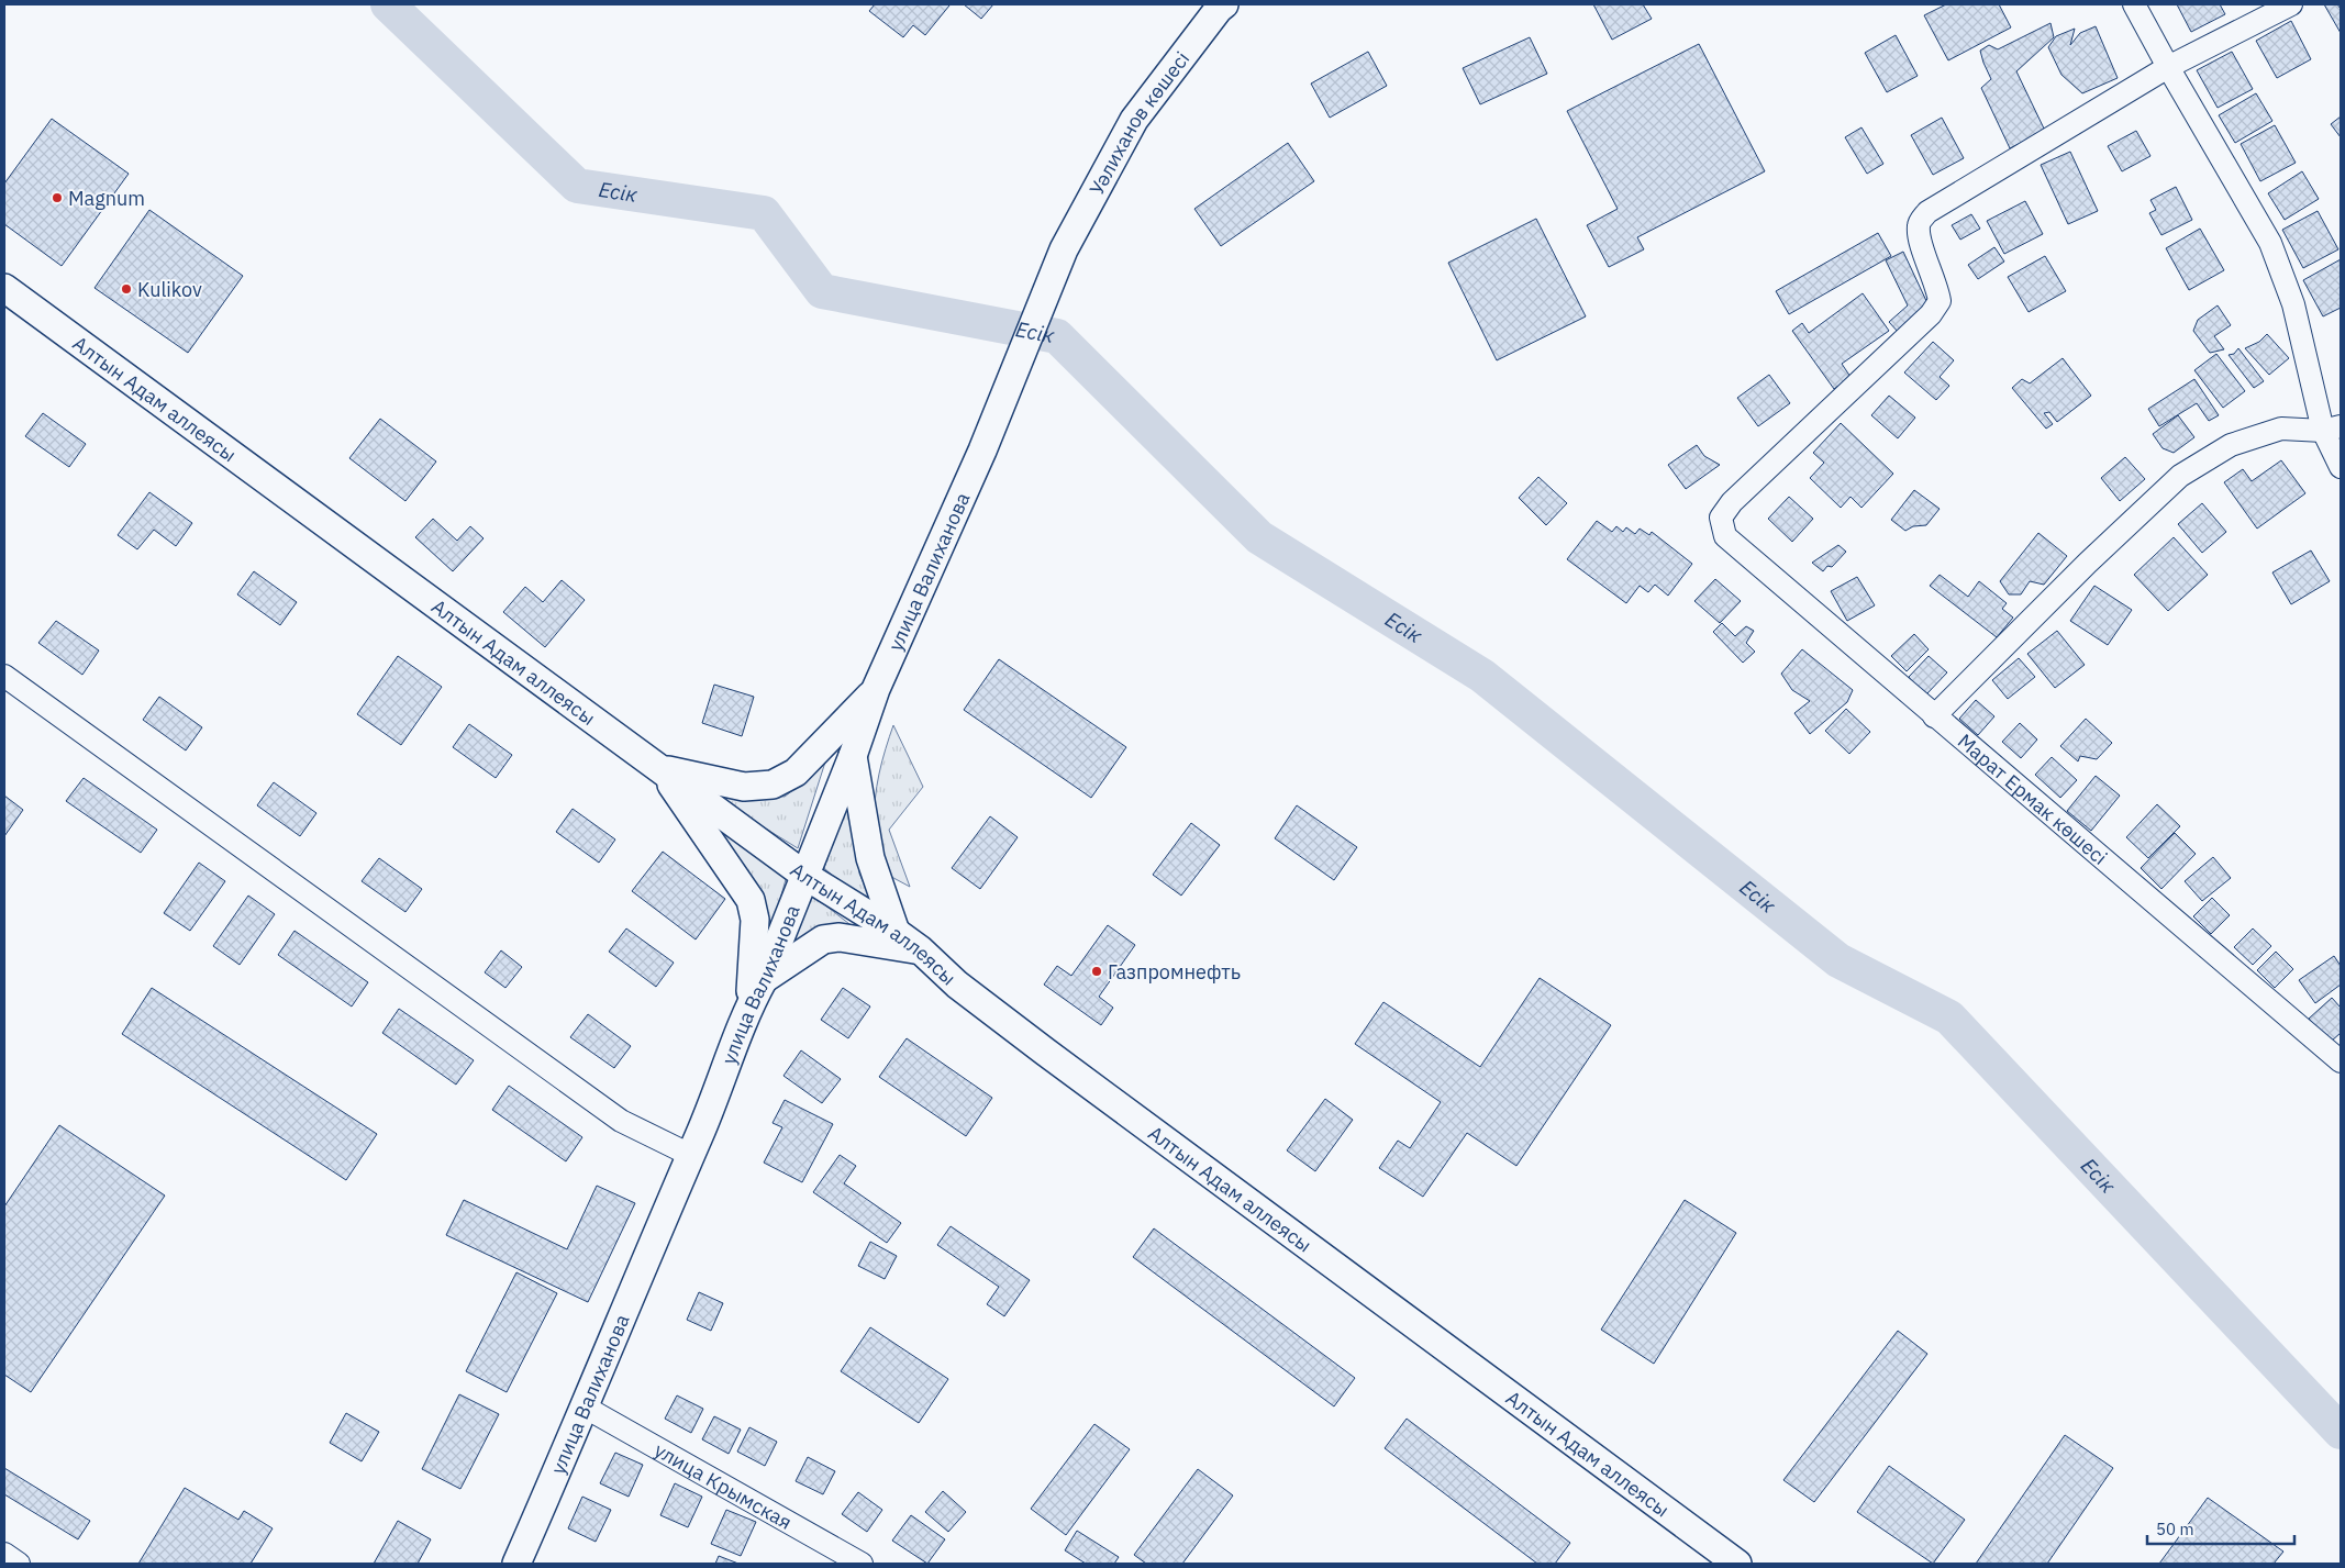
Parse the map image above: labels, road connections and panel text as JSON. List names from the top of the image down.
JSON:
{
  "streets": {
    "main road": ["Уәлиханов көшесі", "Алтын Адам аллеясы", "улица Валиханова"],
    "street": ["Марат Ермак көшесі", "улица Крымская"]
  },
  "crossings": [
    ["Уәлиханов көшесі", "улица Валиханова"],
    ["Алтын Адам аллеясы", "улица Валиханова"],
    ["улица Валиханова", "улица Крымская"]
  ],
  "water": ["Есік"],
  "places": ["Magnum", "Kulikov", "Газпромнефть"],
  "scale_bar": "50 m"
}
